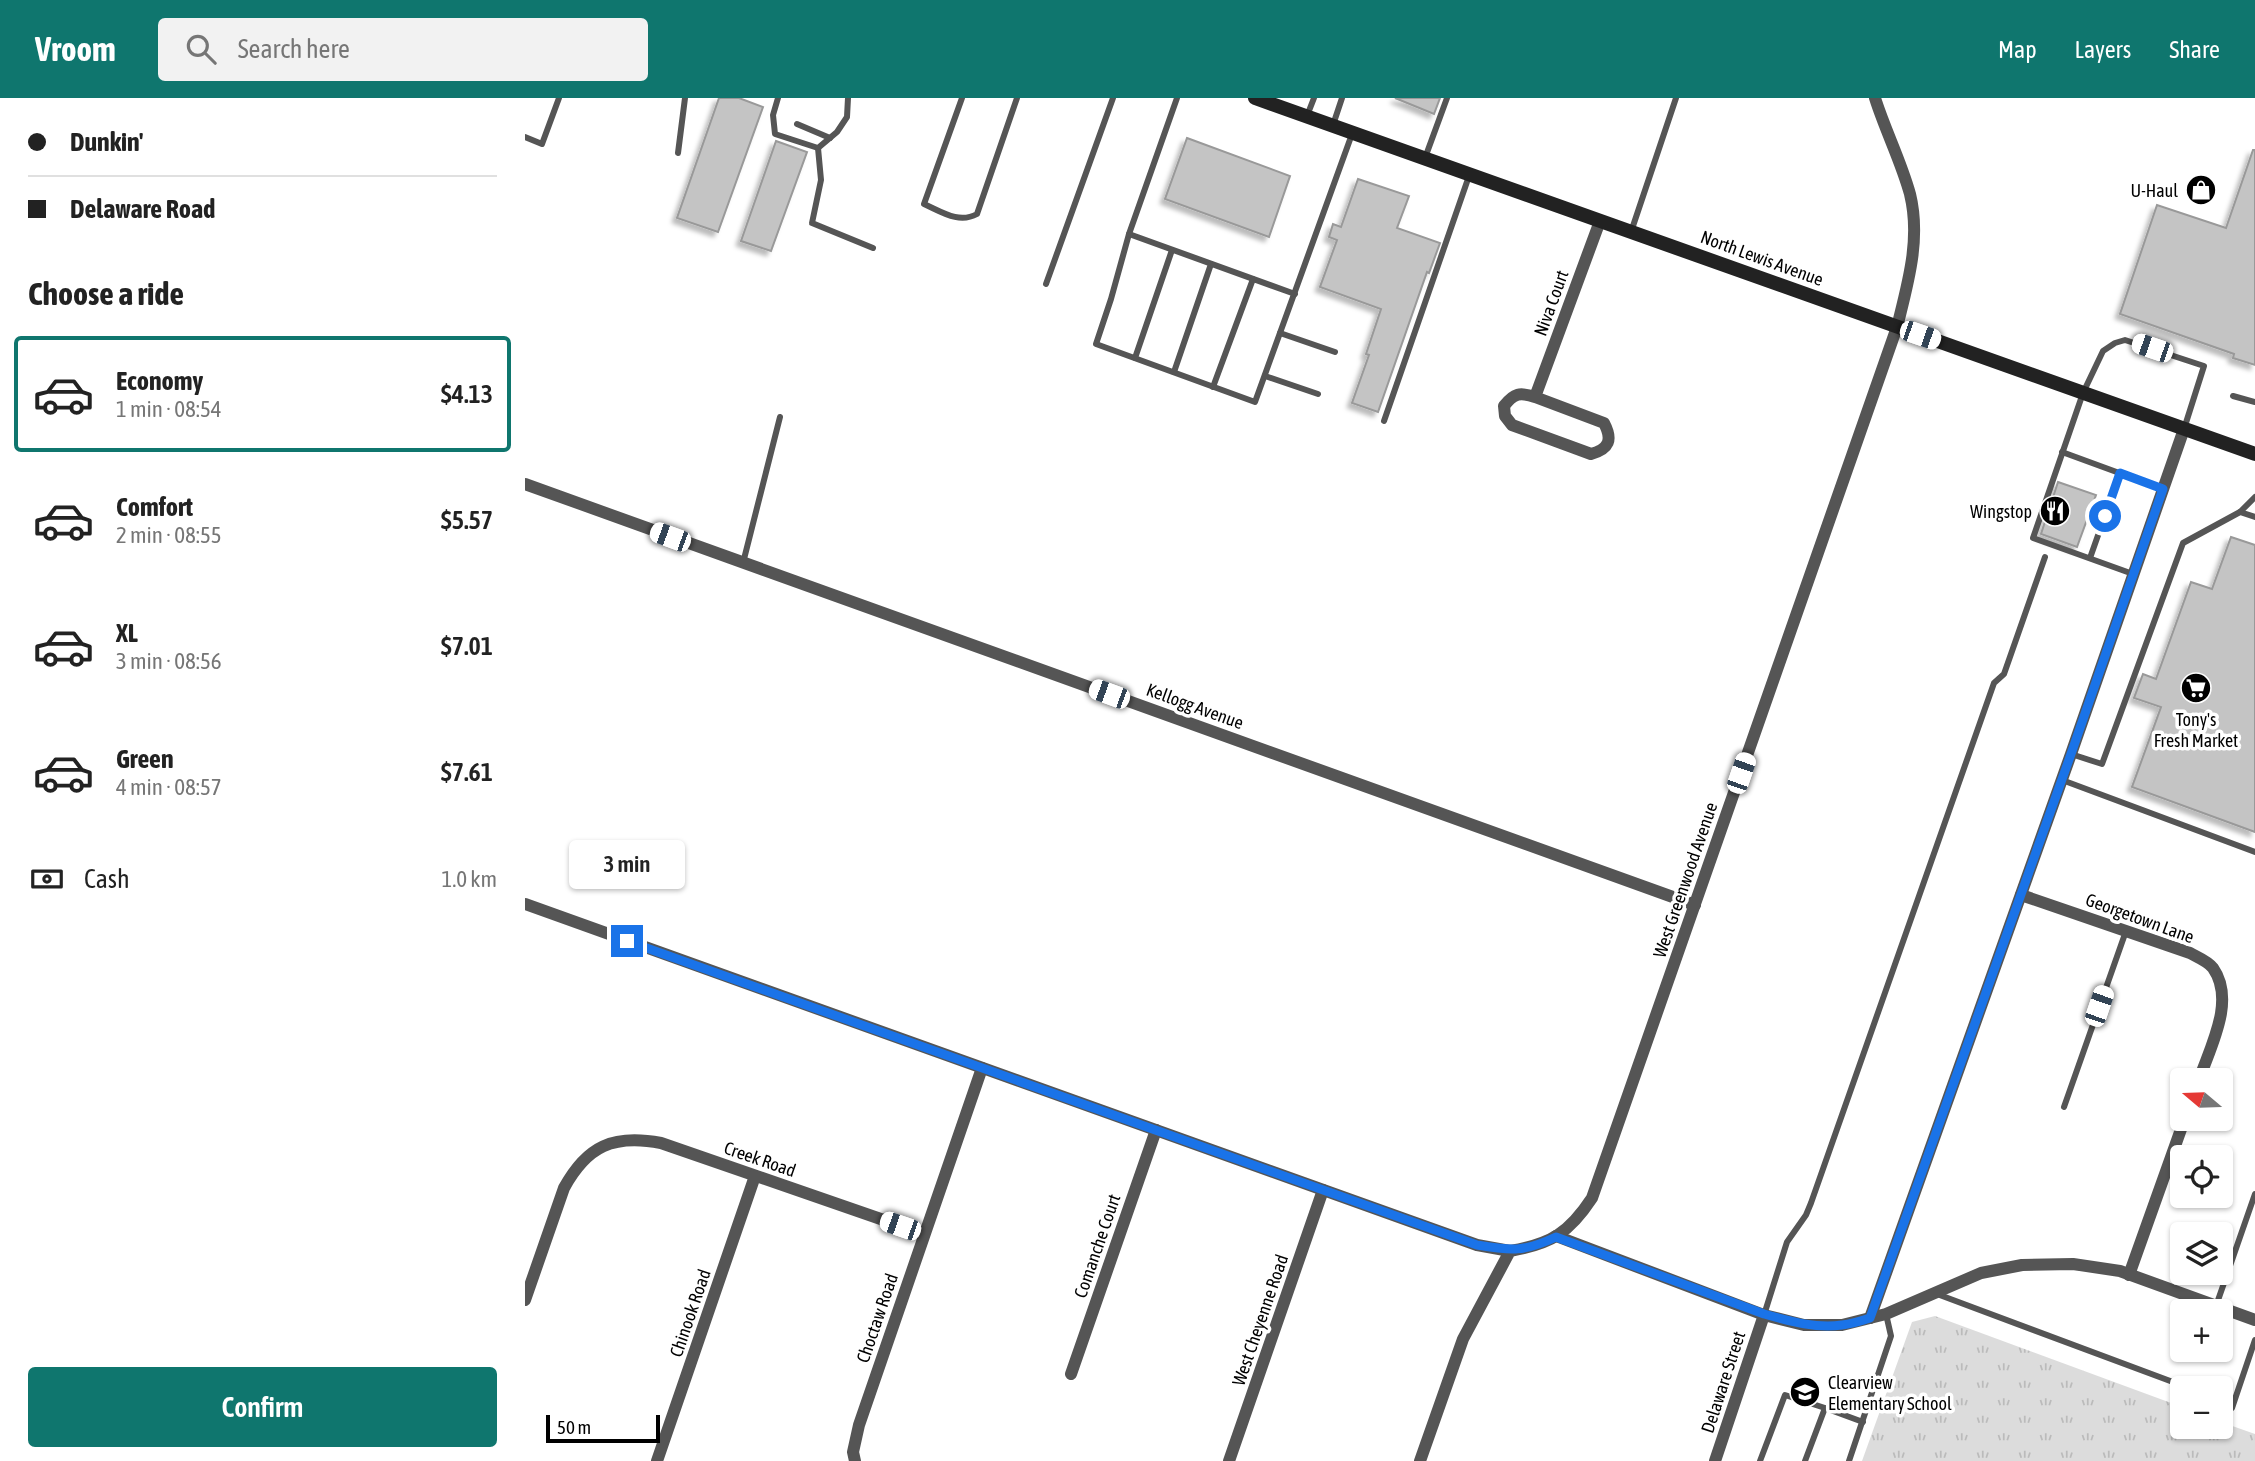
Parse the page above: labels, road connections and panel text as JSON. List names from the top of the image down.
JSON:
{
  "streets": {
    "main road": ["North Lewis Avenue"],
    "street": [
      "Niva Court",
      "Kellogg Avenue",
      "West Greenwood Avenue",
      "Georgetown Lane",
      "Creek Road",
      "Comanche Court",
      "Chinook Road",
      "Choctaw Road",
      "West Cheyenne Road",
      "Delaware Street"
    ]
  },
  "crossings": [
    ["North Lewis Avenue", "Niva Court"],
    ["North Lewis Avenue", "West Greenwood Avenue"],
    ["Kellogg Avenue", "West Greenwood Avenue"],
    ["Creek Road", "Chinook Road"],
    ["Creek Road", "Choctaw Road"]
  ],
  "places": {
    "shop": ["U-Haul"],
    "restaurant": ["Wingstop"],
    "supermarket": ["Tony's Fresh Market"],
    "school or university": ["Clearview Elementary School"]
  },
  "scale_bar": "50 m",
  "north": "left",
  "page": {
    "header": "Vroom",
    "search": "Search here",
    "nav": ["Map", "Layers", "Share"],
    "banner": ["Dunkin'", "Delaware Road"],
    "heading": "Choose a ride",
    "list": [
      {
        "name": "Economy",
        "note": "1 min · 08:54",
        "value": "$4.13"
      },
      {
        "name": "Comfort",
        "note": "2 min · 08:55",
        "value": "$5.57"
      },
      {
        "name": "XL",
        "note": "3 min · 08:56",
        "value": "$7.01"
      },
      {
        "name": "Green",
        "note": "4 min · 08:57",
        "value": "$7.61"
      }
    ],
    "pay": ["Cash", "1.0 km"],
    "bubble": "3 min",
    "map_buttons": ["+", "−"],
    "buttons": "Confirm",
    "scale": "50 m"
  }
}
